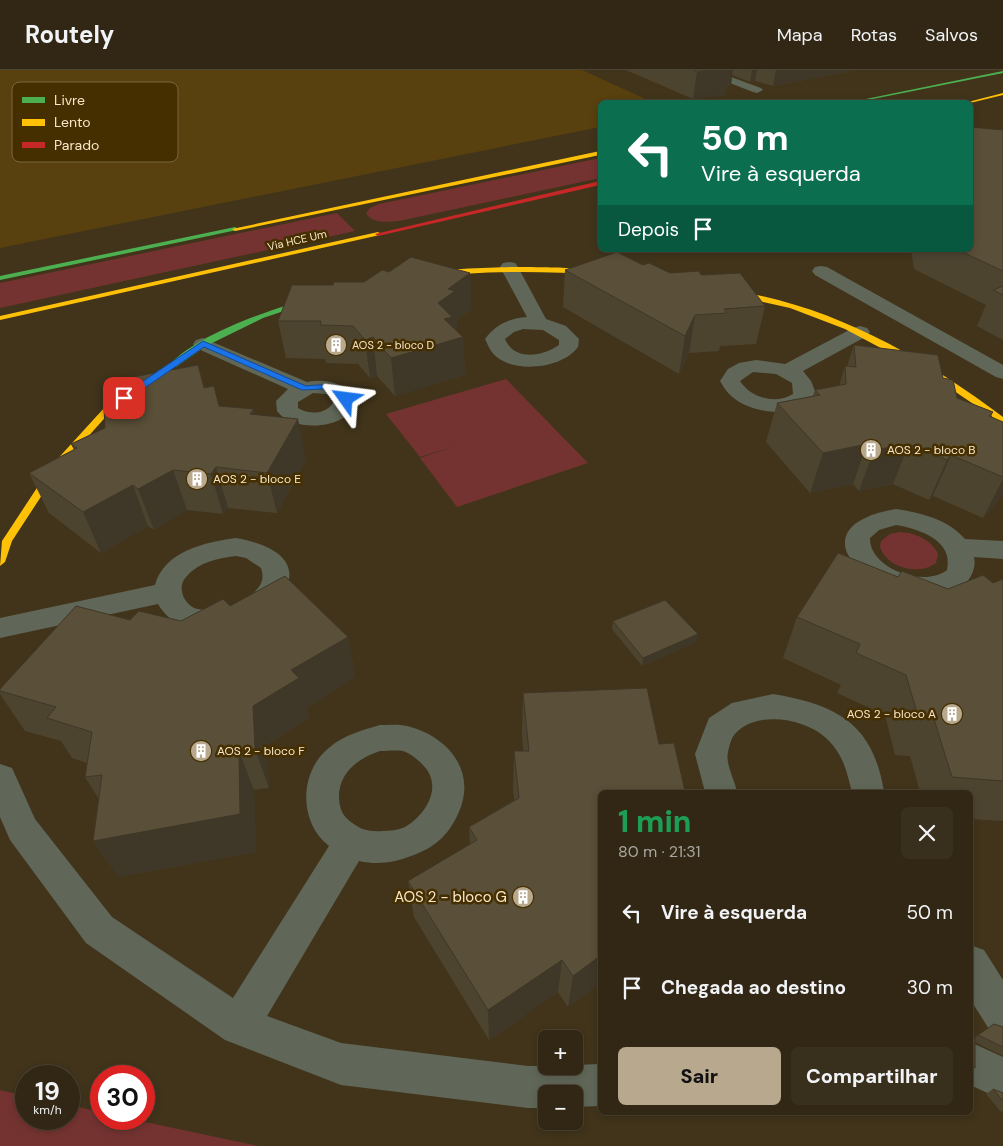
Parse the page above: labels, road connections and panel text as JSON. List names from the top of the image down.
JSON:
{
  "streets": {
    "main road": ["Via HCE Um"]
  },
  "places": {
    "building": [
      "AOS 2 - bloco D",
      "AOS 2 - bloco B",
      "AOS 2 - bloco E",
      "AOS 2 - bloco A",
      "AOS 2 - bloco F",
      "AOS 2 - bloco G"
    ]
  },
  "legend": ["Livre", "Lento", "Parado"],
  "page": {
    "header": "Routely",
    "nav": ["Mapa", "Rotas", "Salvos"],
    "turn": ["50 m", "Vire à esquerda"],
    "then": "Depois",
    "heading": ["1 min", "80 m · 21:31"],
    "list": [
      {
        "name": "Vire à esquerda",
        "value": "50 m"
      },
      {
        "name": "Chegada ao destino",
        "value": "30 m"
      }
    ],
    "map_buttons": ["+", "−"],
    "buttons": ["Sair", "Compartilhar"],
    "speed": "19 km/h",
    "limit": "30"
  }
}
